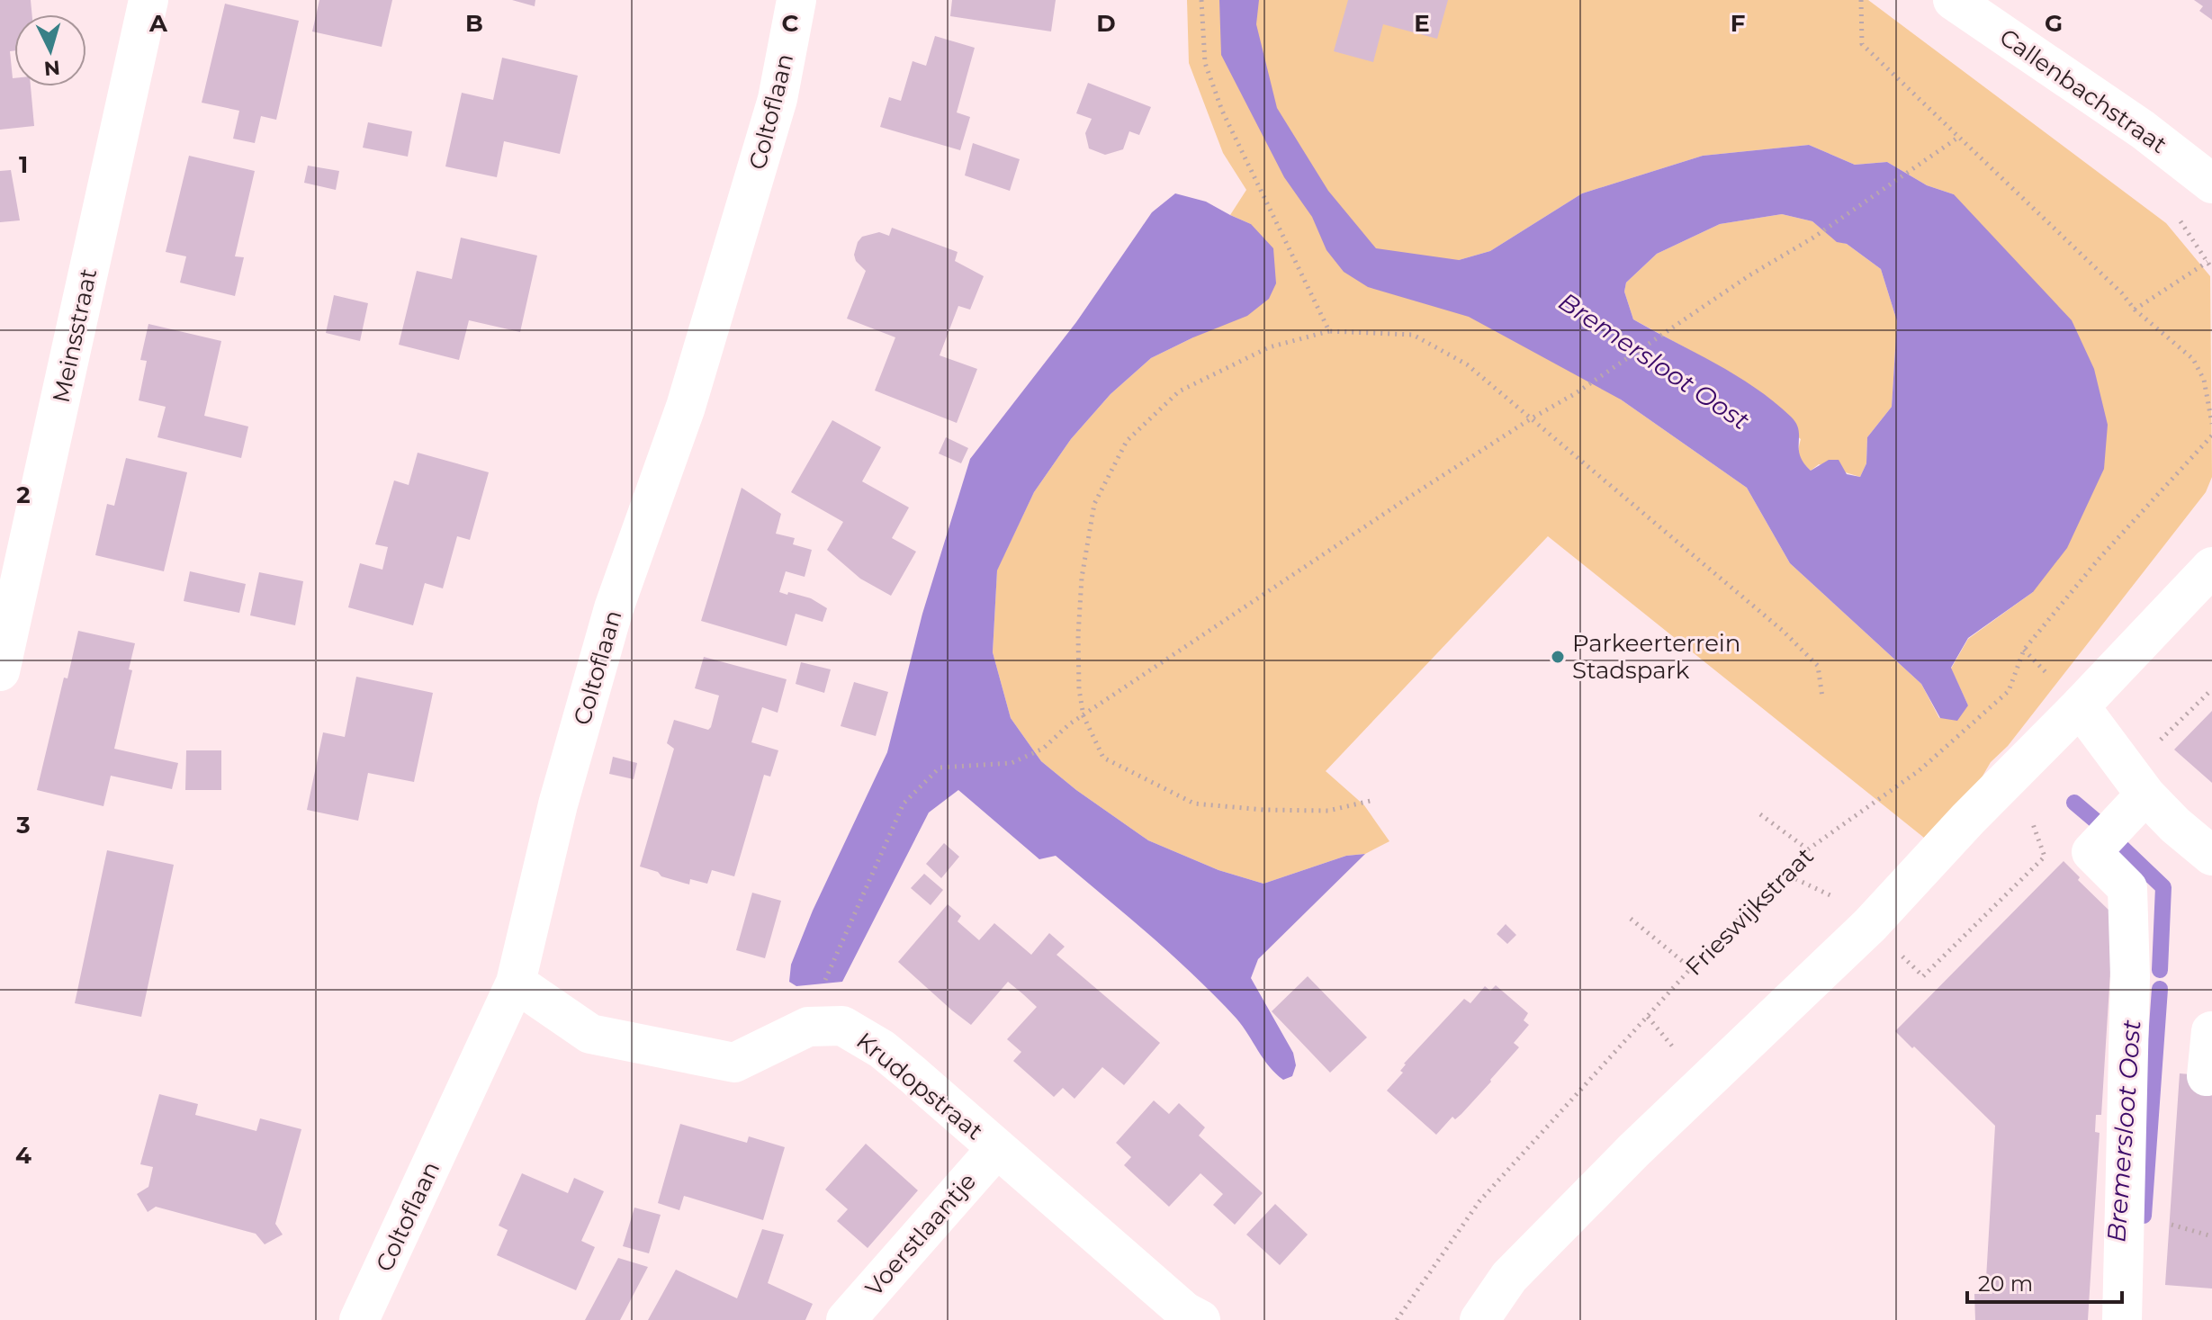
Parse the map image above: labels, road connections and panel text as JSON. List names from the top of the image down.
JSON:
{
  "streets": {
    "street": [
      "Callenbachstraat",
      "Coltoflaan",
      "Meinsstraat",
      "Krudopstraat",
      "Voerstlaantje"
    ],
    "path": ["Frieswijkstraat"]
  },
  "crossings": [
    ["Coltoflaan", "Krudopstraat"],
    ["Krudopstraat", "Voerstlaantje"]
  ],
  "water": ["Bremersloot Oost"],
  "places": ["Parkeerterrein Stadspark"],
  "scale_bar": "20 m",
  "north": "bottom",
  "grid": {
    "columns": [
      "A",
      "B",
      "C",
      "D",
      "E",
      "F",
      "G"
    ],
    "rows": [
      "1",
      "2",
      "3",
      "4"
    ]
  }
}
